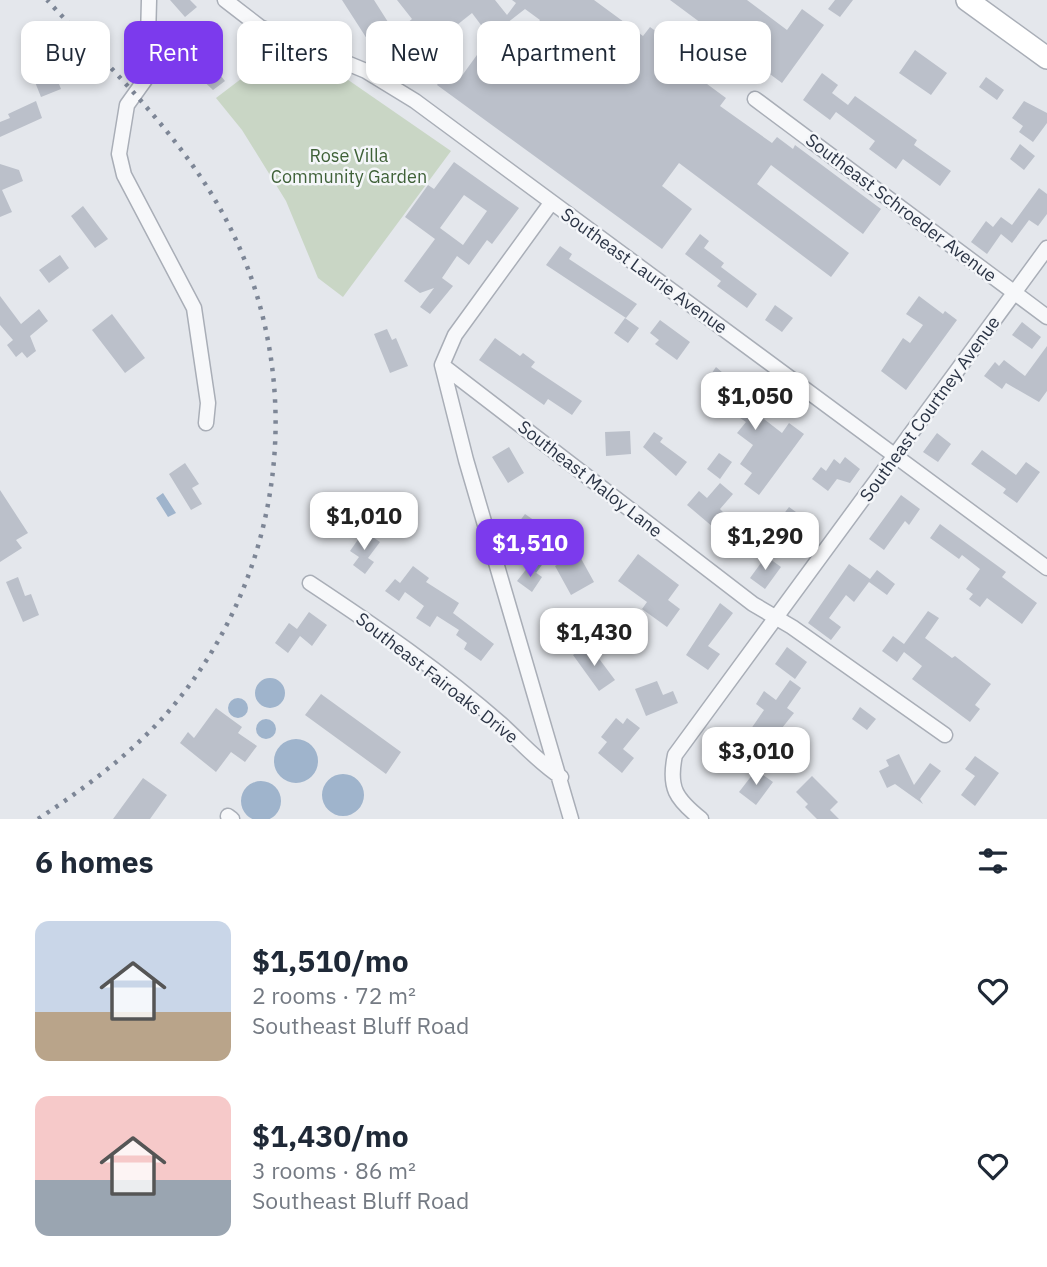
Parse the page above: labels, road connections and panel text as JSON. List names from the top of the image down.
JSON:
{
  "streets": {
    "street": [
      "Southeast Schroeder Avenue",
      "Southeast Laurie Avenue",
      "Southeast Courtney Avenue",
      "Southeast Maloy Lane",
      "Southeast Fairoaks Drive"
    ]
  },
  "crossings": [
    ["Southeast Schroeder Avenue", "Southeast Courtney Avenue"],
    ["Southeast Laurie Avenue", "Southeast Courtney Avenue"],
    ["Southeast Courtney Avenue", "Southeast Maloy Lane"]
  ],
  "parks": ["Rose Villa Community Garden"],
  "page": {
    "chip": [
      "Buy",
      "Rent",
      "Filters",
      "New",
      "Apartment",
      "House"
    ],
    "price": [
      "$1,050",
      "$1,010",
      "$1,290",
      "$1,510",
      "$1,430",
      "$3,010"
    ],
    "heading": "6 homes",
    "list": [
      {
        "name": "$1,510/mo",
        "note": "2 rooms · 72 m² · Southeast Bluff Road"
      },
      {
        "name": "$1,430/mo",
        "note": "3 rooms · 86 m² · Southeast Bluff Road"
      }
    ]
  }
}
